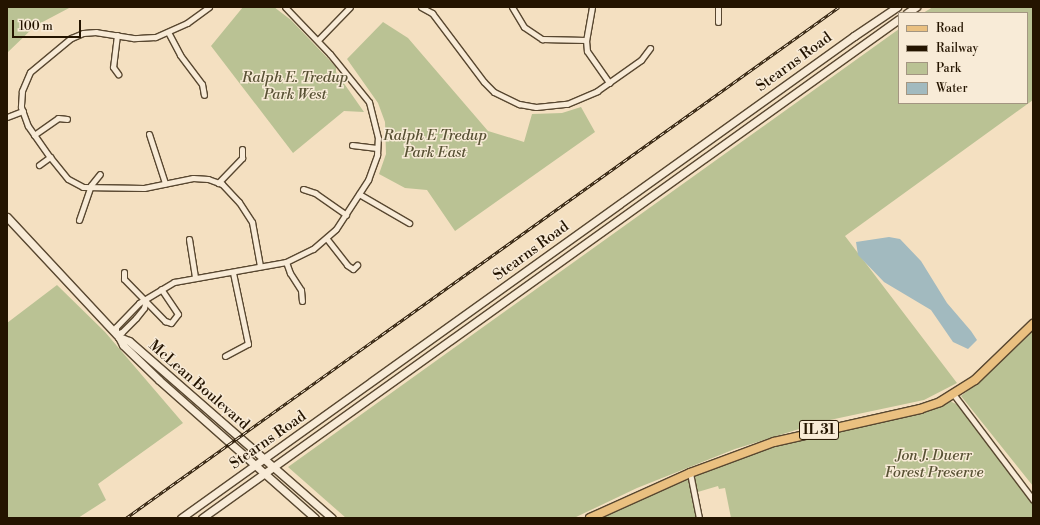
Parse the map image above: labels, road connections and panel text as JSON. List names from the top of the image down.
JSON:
{
  "streets": {
    "main road": ["Stearns Road", "McLean Boulevard", "IL 31"]
  },
  "crossings": [
    ["Stearns Road", "McLean Boulevard"]
  ],
  "parks": ["Ralph E. Tredup Park West", "Ralph E Tredup Park East", "Jon J. Duerr Forest Preserve"],
  "legend": [
    "Road",
    "Railway",
    "Park",
    "Water"
  ],
  "scale_bar": "100 m"
}
